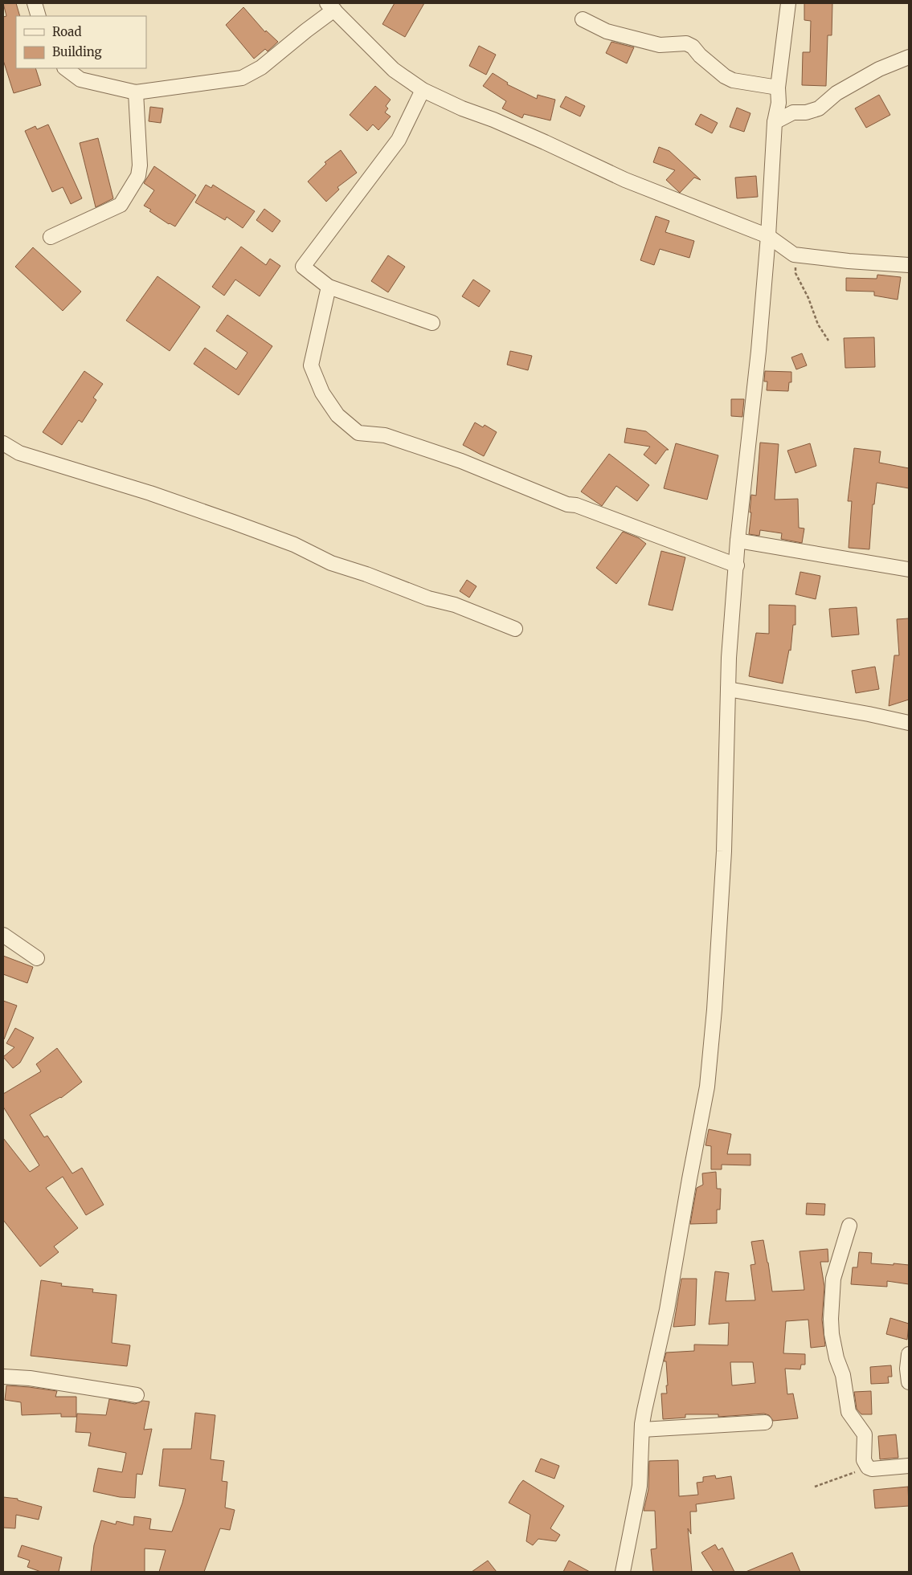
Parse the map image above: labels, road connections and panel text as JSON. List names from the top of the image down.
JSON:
{
  "legend": ["Road", "Building"]
}
